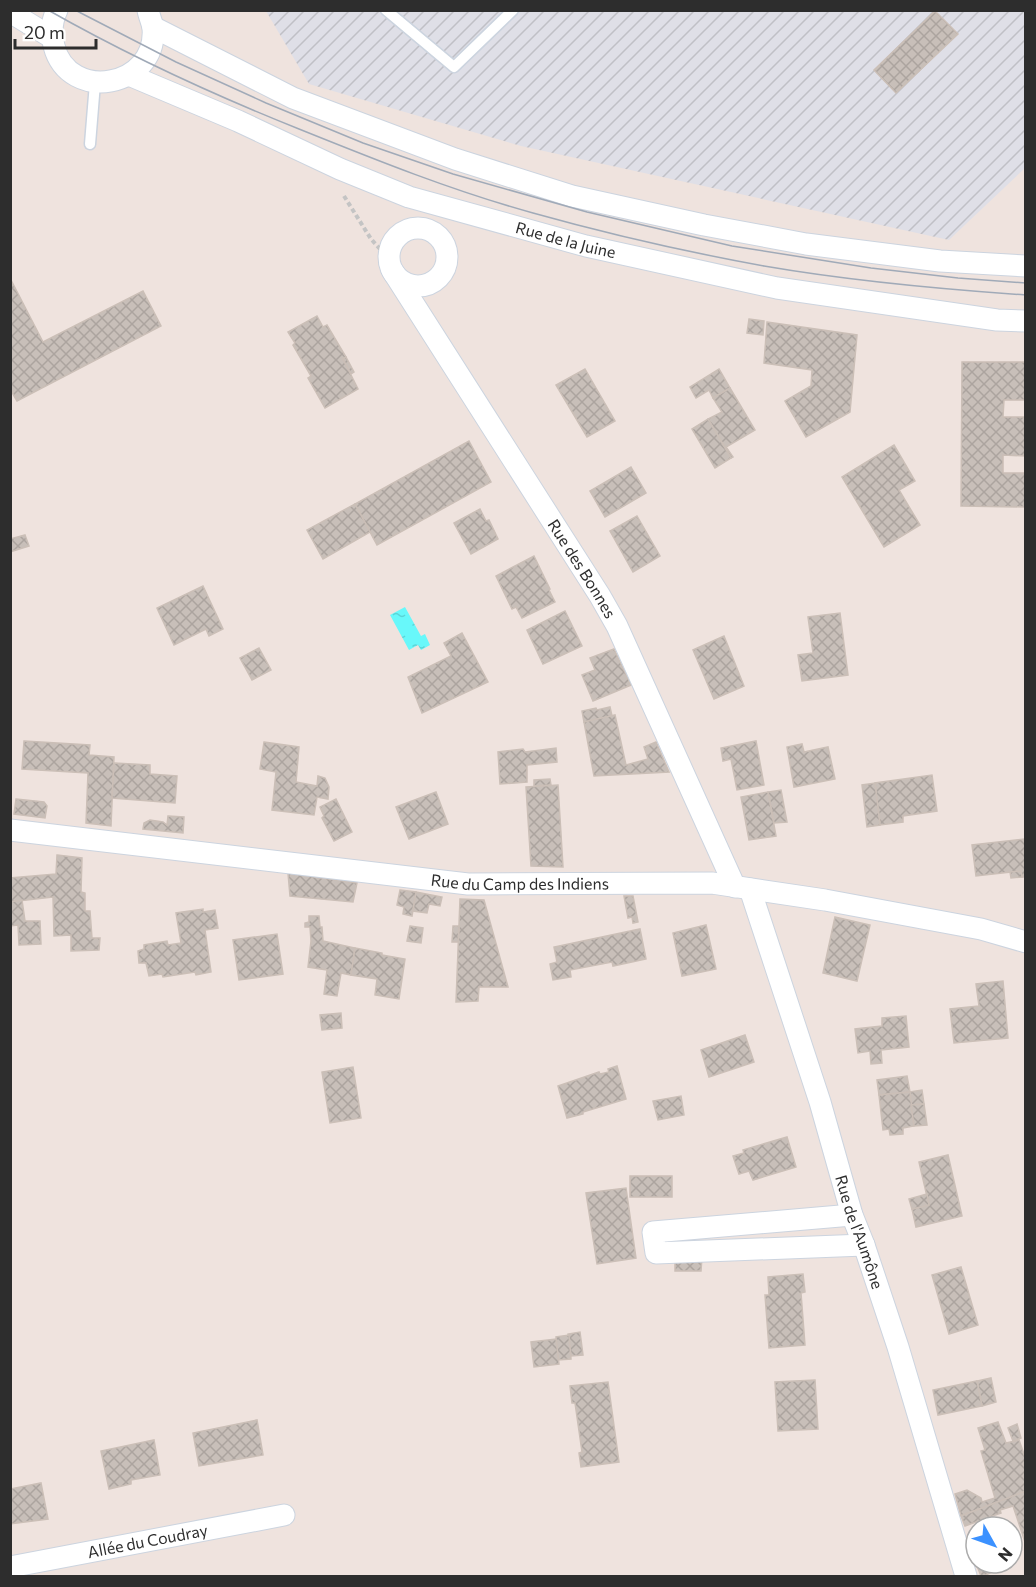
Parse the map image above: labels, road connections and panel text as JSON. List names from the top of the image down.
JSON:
{
  "streets": {
    "street": [
      "Rue de la Juine",
      "Rue des Bonnes",
      "Rue du Camp des Indiens",
      "Rue de l'Aumône",
      "Allée du Coudray"
    ]
  },
  "crossings": [
    ["Rue des Bonnes", "Rue du Camp des Indiens"],
    ["Rue des Bonnes", "Rue de l'Aumône"],
    ["Rue du Camp des Indiens", "Rue de l'Aumône"]
  ],
  "scale_bar": "20 m",
  "north": "bottom right"
}
